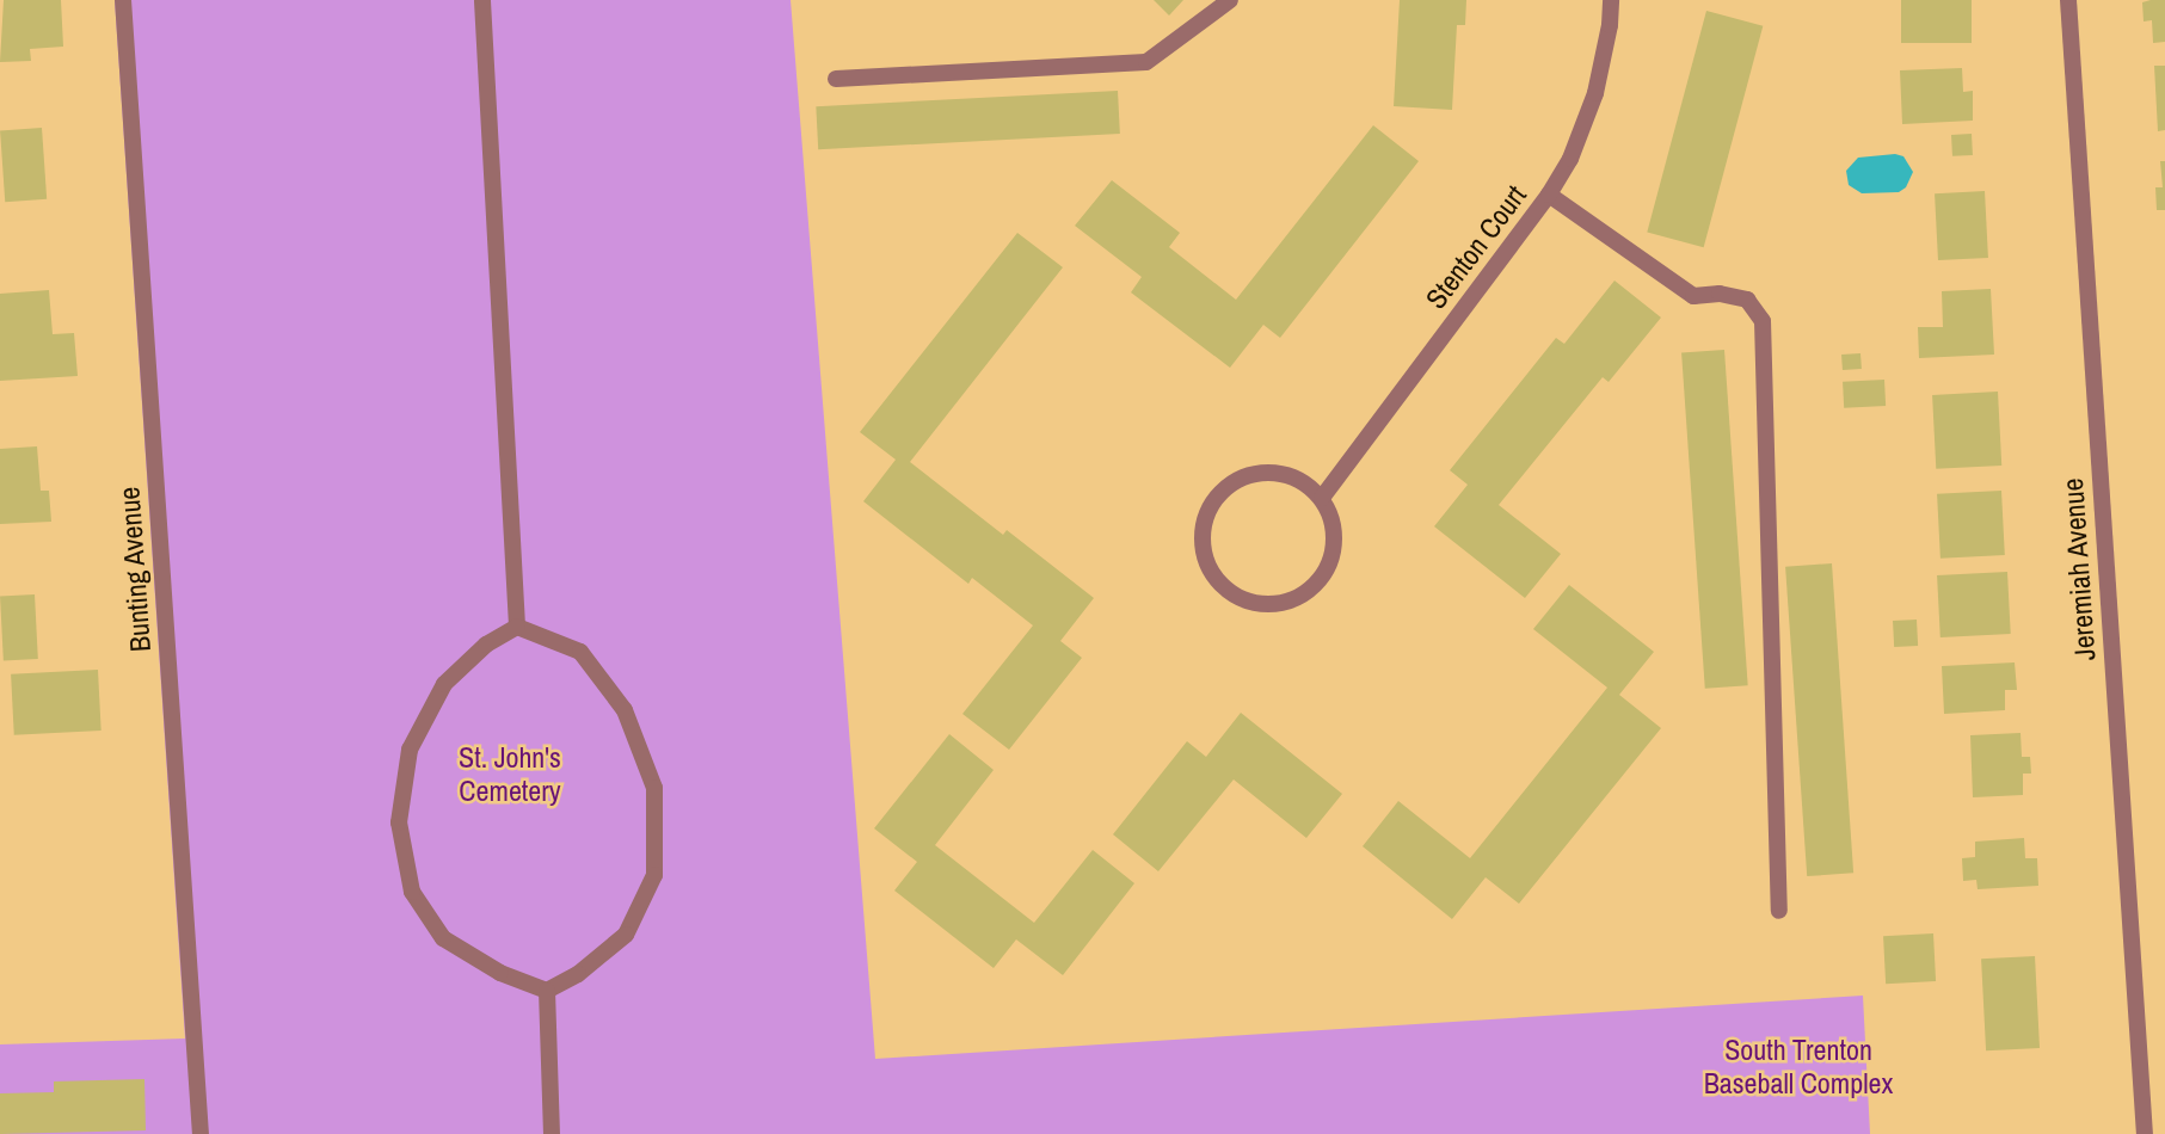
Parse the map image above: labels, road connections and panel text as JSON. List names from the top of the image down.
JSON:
{
  "streets": {
    "street": ["Stenton Court", "Bunting Avenue", "Jeremiah Avenue"]
  },
  "parks": ["St. John's Cemetery", "South Trenton Baseball Complex"]
}
